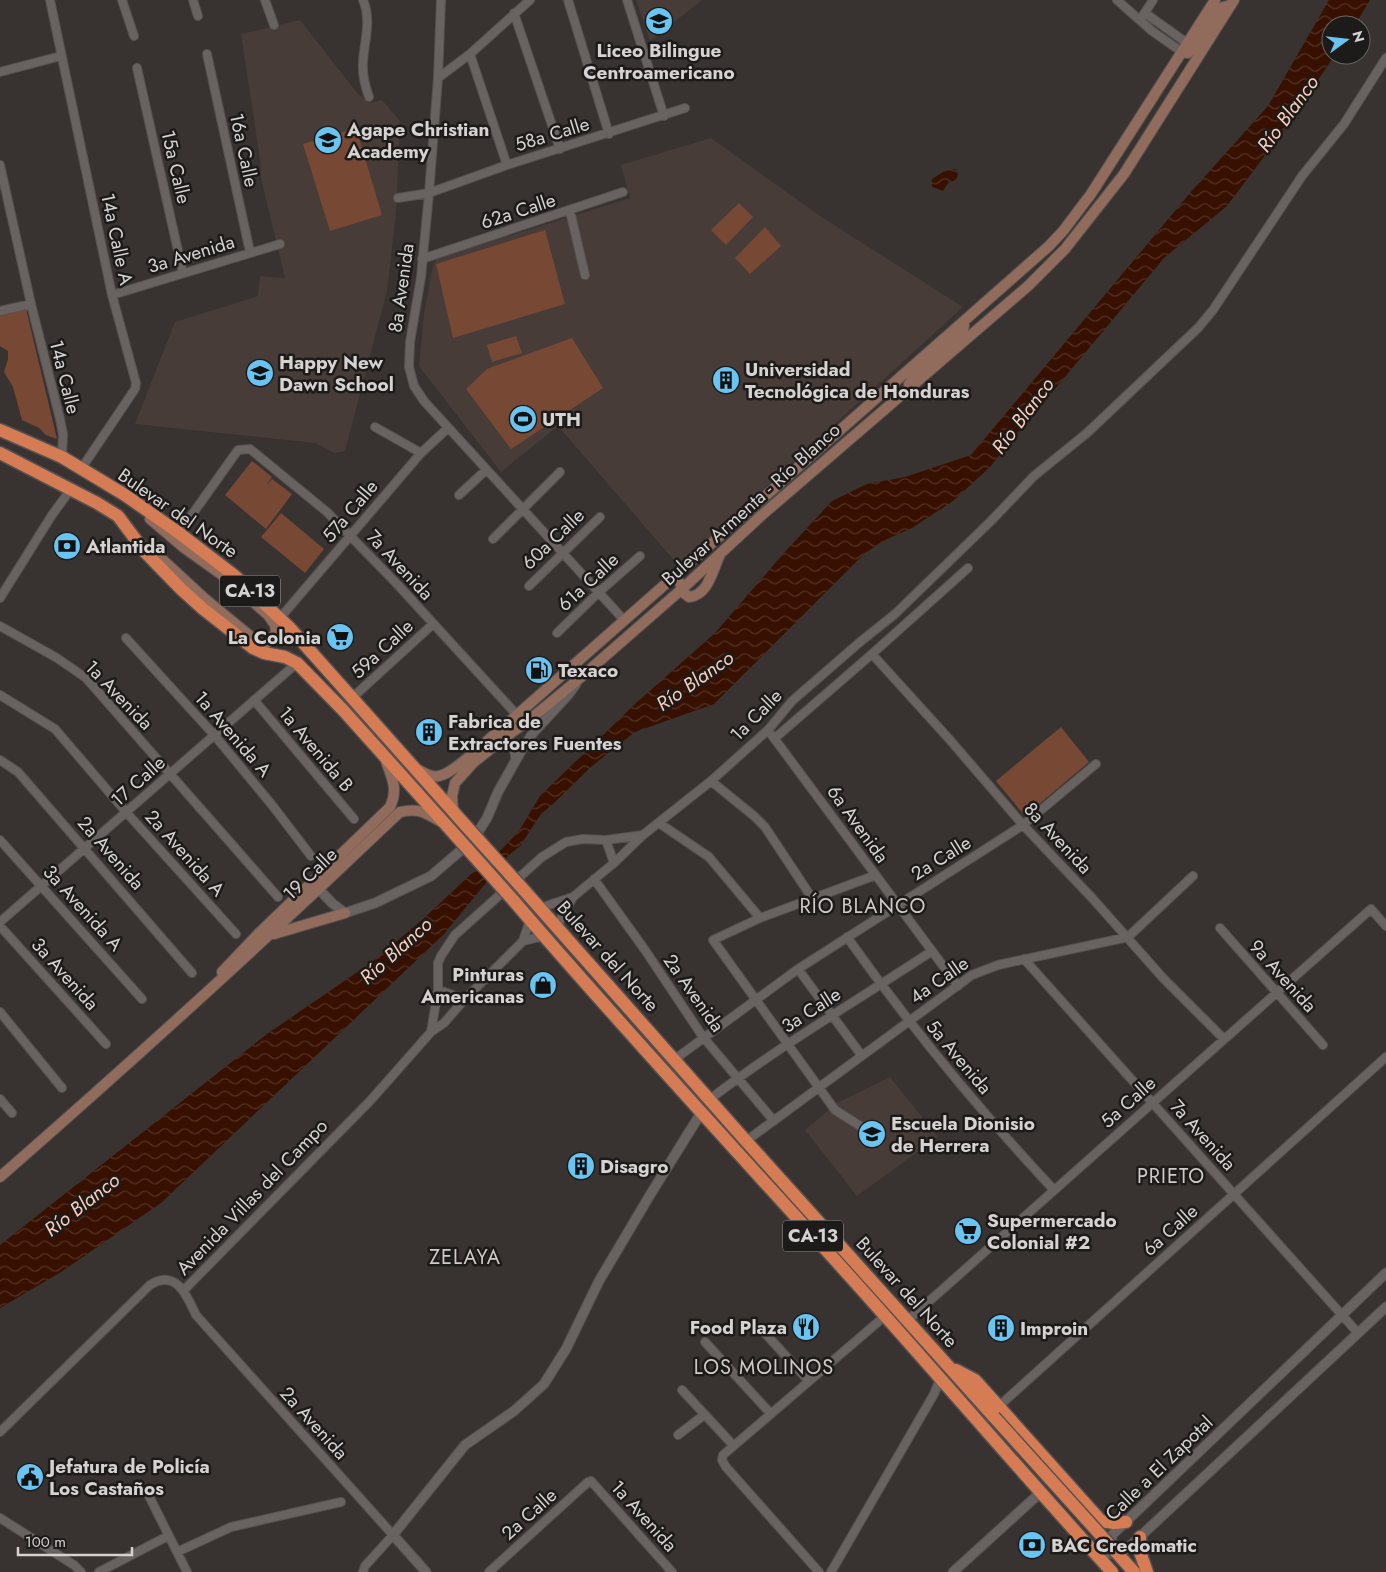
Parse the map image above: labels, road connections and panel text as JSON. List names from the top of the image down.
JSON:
{
  "streets": {
    "highway": ["Bulevar del Norte", "CA-13"],
    "main road": ["Bulevar Armenta - Río Blanco", "19 Calle"],
    "street": [
      "58a Calle",
      "16a Calle",
      "15a Calle",
      "62a Calle",
      "14a Calle A",
      "3a Avenida",
      "8a Avenida",
      "14a Calle",
      "57a Calle",
      "60a Calle",
      "7a Avenida",
      "61a Calle",
      "59a Calle",
      "1a Avenida",
      "1a Calle",
      "1a Avenida A",
      "1a Avenida B",
      "17 Calle",
      "6a Avenida",
      "2a Avenida",
      "2a Avenida A",
      "2a Calle",
      "3a Avenida A",
      "9a Avenida",
      "4a Calle",
      "3a Calle",
      "5a Avenida",
      "5a Calle",
      "Avenida Villas del Campo",
      "6a Calle",
      "Calle a El Zapotal"
    ]
  },
  "crossings": [
    ["58a Calle", "8a Avenida"],
    ["16a Calle", "3a Avenida"],
    ["15a Calle", "3a Avenida"],
    ["62a Calle", "8a Avenida"],
    ["14a Calle A", "3a Avenida"],
    ["14a Calle A", "Bulevar del Norte"],
    ["3a Avenida", "17 Calle"],
    ["8a Avenida", "Bulevar Armenta - Río Blanco"],
    ["8a Avenida", "57a Calle"],
    ["8a Avenida", "60a Calle"],
    ["8a Avenida", "61a Calle"],
    ["8a Avenida", "2a Calle"],
    ["8a Avenida", "4a Calle"],
    ["8a Avenida", "5a Calle"],
    ["14a Calle", "Bulevar del Norte"],
    ["Bulevar Armenta - Río Blanco", "7a Avenida"],
    ["57a Calle", "Bulevar del Norte"],
    ["57a Calle", "7a Avenida"],
    ["Bulevar del Norte", "7a Avenida"],
    ["Bulevar del Norte", "59a Calle"],
    ["Bulevar del Norte", "1a Calle"],
    ["Bulevar del Norte", "17 Calle"],
    ["Bulevar del Norte", "2a Calle"],
    ["Bulevar del Norte", "19 Calle"],
    ["Bulevar del Norte", "4a Calle"],
    ["Bulevar del Norte", "3a Calle"],
    ["Bulevar del Norte", "5a Calle"],
    ["Bulevar del Norte", "Avenida Villas del Campo"],
    ["Bulevar del Norte", "6a Calle"],
    ["7a Avenida", "59a Calle"],
    ["7a Avenida", "4a Calle"],
    ["7a Avenida", "5a Calle"],
    ["7a Avenida", "6a Calle"],
    ["7a Avenida", "Calle a El Zapotal"],
    ["1a Avenida", "17 Calle"],
    ["1a Avenida", "2a Calle"],
    ["1a Calle", "6a Avenida"],
    ["1a Calle", "2a Avenida"],
    ["1a Avenida A", "17 Calle"],
    ["1a Avenida B", "17 Calle"],
    ["17 Calle", "2a Avenida"],
    ["17 Calle", "2a Avenida A"],
    ["17 Calle", "3a Avenida A"],
    ["6a Avenida", "2a Calle"],
    ["6a Avenida", "4a Calle"],
    ["6a Avenida", "3a Calle"],
    ["2a Avenida", "2a Calle"],
    ["2a Avenida", "4a Calle"],
    ["2a Avenida", "3a Calle"],
    ["2a Avenida", "Avenida Villas del Campo"],
    ["2a Calle", "5a Avenida"],
    ["9a Avenida", "5a Calle"],
    ["4a Calle", "5a Avenida"],
    ["3a Calle", "5a Avenida"],
    ["5a Avenida", "5a Calle"]
  ],
  "districts": [
    "RÍO BLANCO",
    "PRIETO",
    "ZELAYA",
    "LOS MOLINOS"
  ],
  "water": ["Río Blanco"],
  "places": {
    "school or university": [
      "Liceo Bilingue Centroamericano",
      "Agape Christian Academy",
      "Happy New Dawn School",
      "Escuela Dionisio de Herrera"
    ],
    "building": [
      "Universidad Tecnológica de Honduras",
      "Fabrica de Extractores Fuentes",
      "Disagro",
      "Improin"
    ],
    "sports": ["UTH"],
    "bank": ["Atlantida", "BAC Credomatic"],
    "supermarket": ["La Colonia", "Supermercado Colonial #2"],
    "fuel station": ["Texaco"],
    "shop": ["Pinturas Americanas"],
    "restaurant": ["Food Plaza"],
    "public building": ["Jefatura de Policía Los Castaños"]
  },
  "scale_bar": "100 m",
  "north": "right"
}
